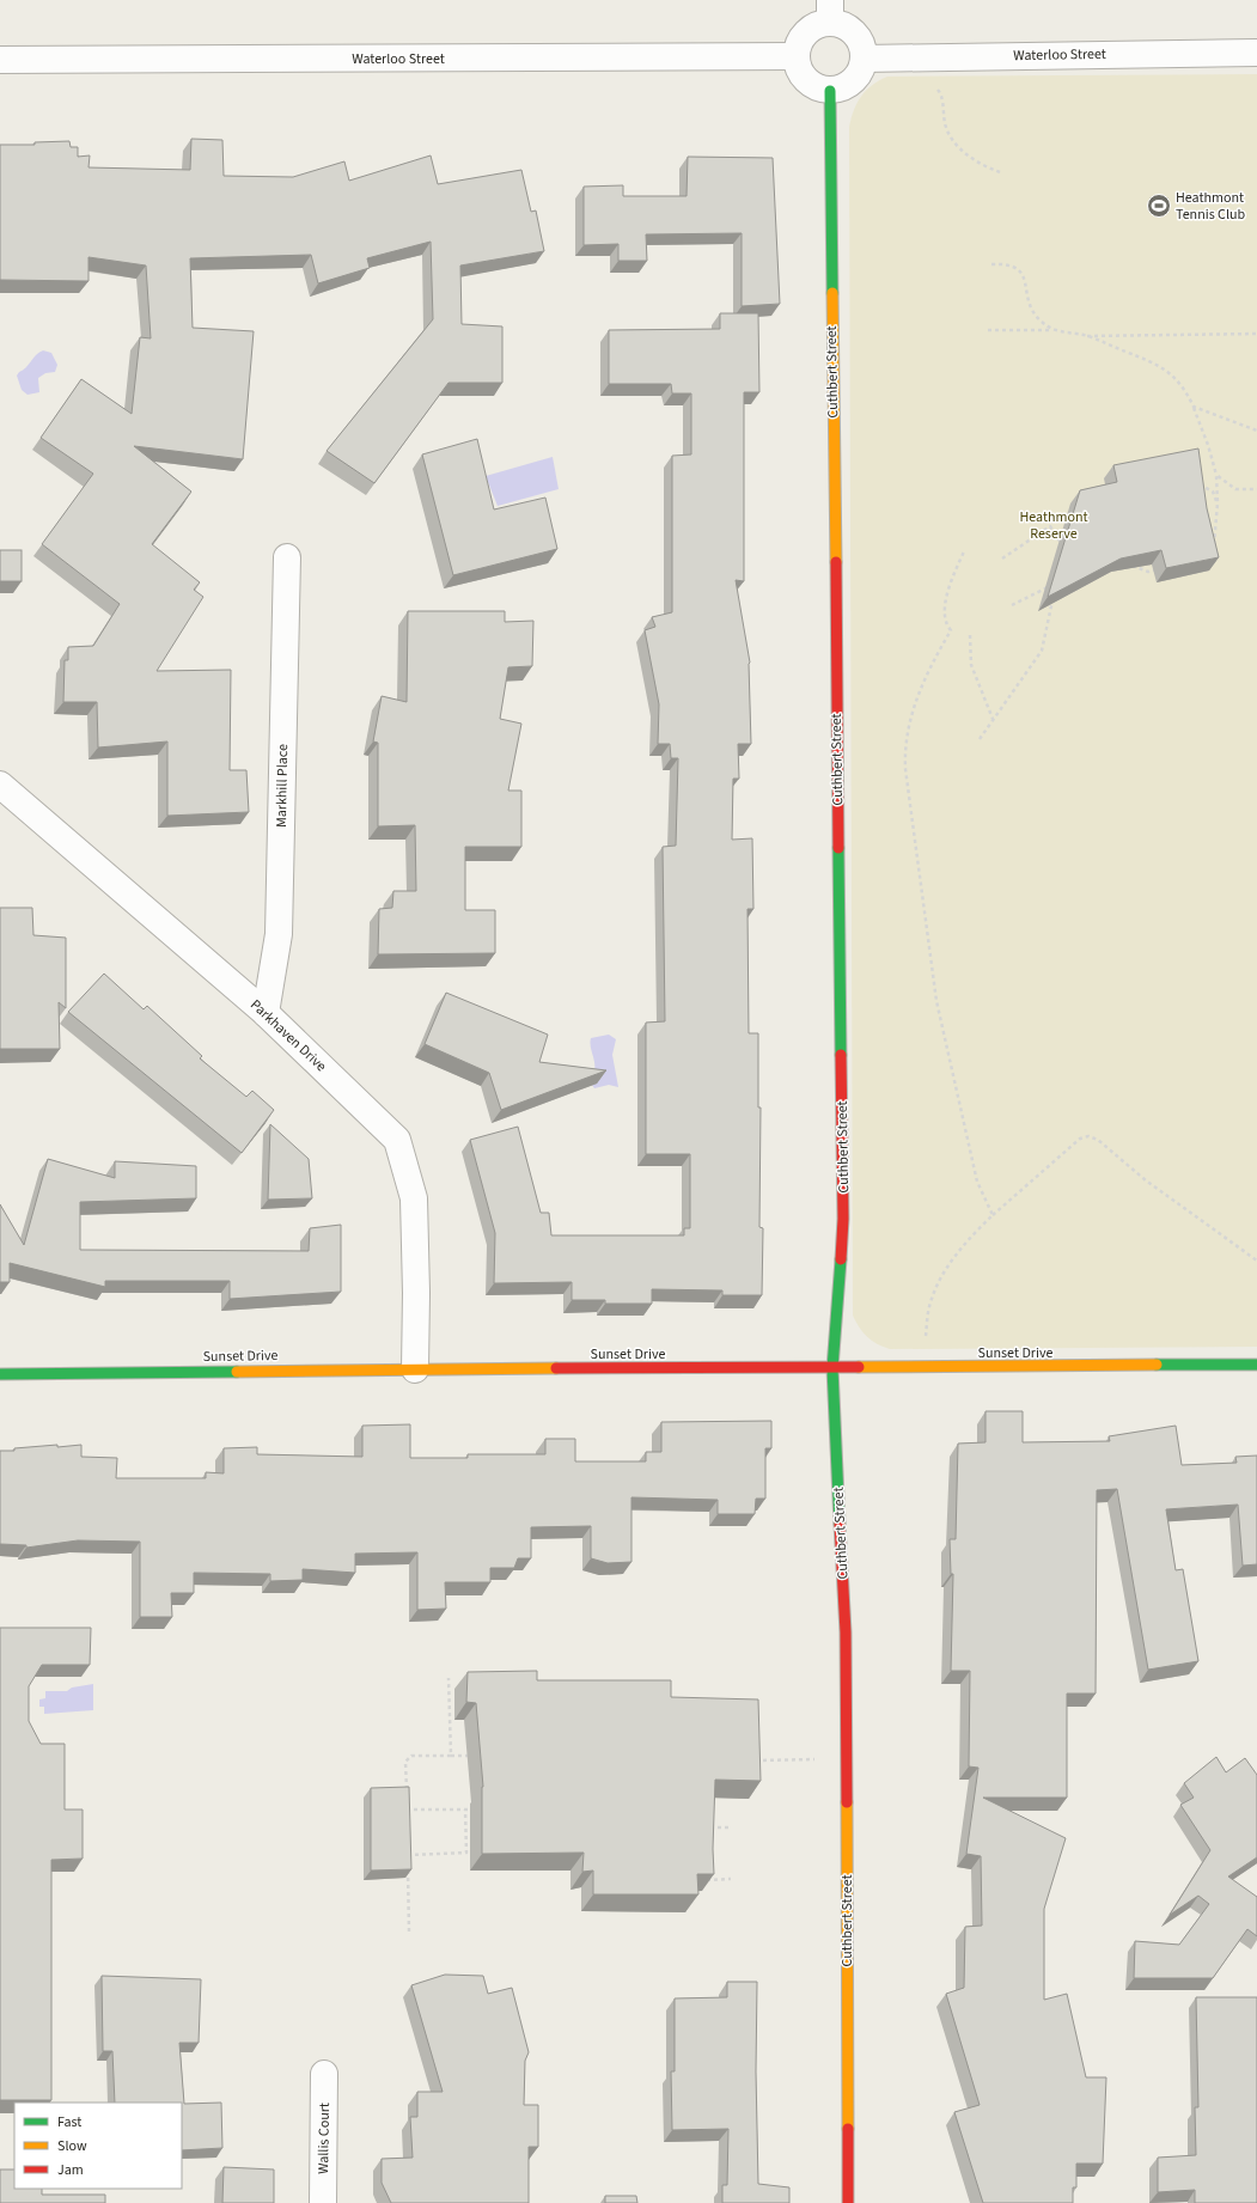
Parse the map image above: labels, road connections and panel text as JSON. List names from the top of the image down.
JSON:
{
  "streets": {
    "street": [
      "Waterloo Street",
      "Cuthbert Street",
      "Markhill Place",
      "Parkhaven Drive",
      "Sunset Drive",
      "Wallis Court"
    ]
  },
  "crossings": [
    ["Waterloo Street", "Cuthbert Street"],
    ["Cuthbert Street", "Sunset Drive"],
    ["Markhill Place", "Parkhaven Drive"],
    ["Parkhaven Drive", "Sunset Drive"]
  ],
  "parks": ["Heathmont Reserve"],
  "places": {
    "sports": ["Heathmont Tennis Club"]
  },
  "legend": ["Fast", "Slow", "Jam"]
}
